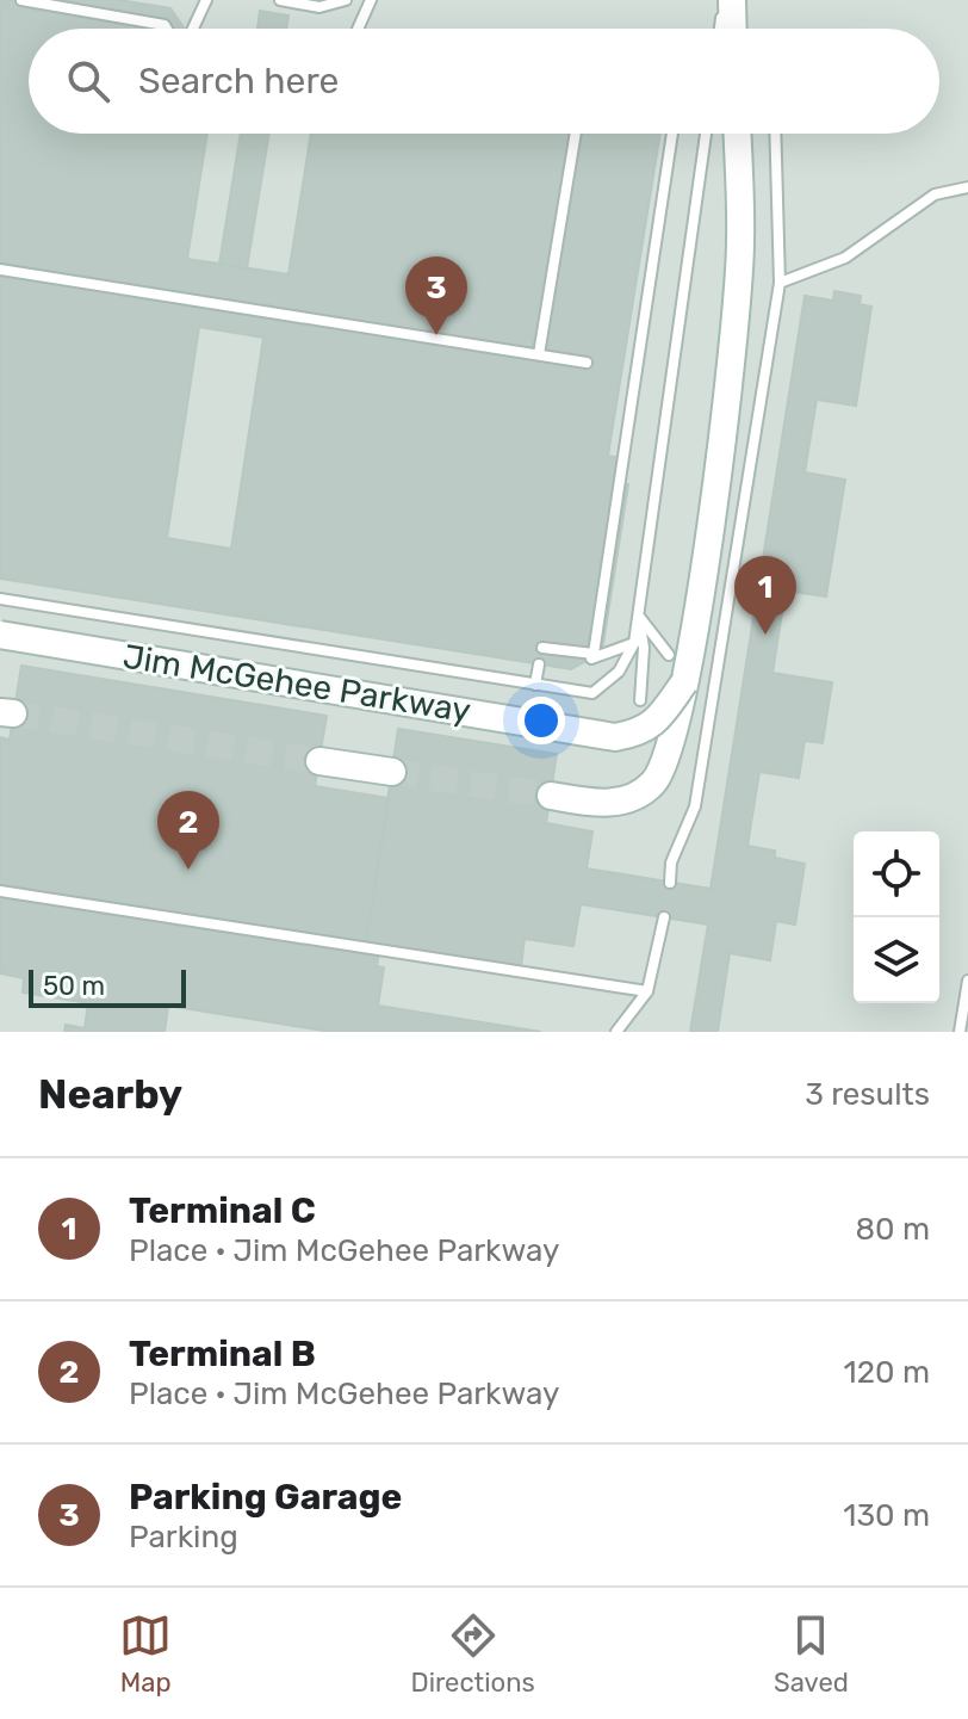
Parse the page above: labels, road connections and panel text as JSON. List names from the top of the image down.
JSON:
{
  "streets": {
    "main road": ["Jim McGehee Parkway"]
  },
  "scale_bar": "50 m",
  "page": {
    "search": "Search here",
    "pins": ["3", "1", "2"],
    "scale": "50 m",
    "heading": ["Nearby", "3 results"],
    "list": [
      {
        "mark": "1",
        "name": "Terminal C",
        "note": "Place · Jim McGehee Parkway",
        "value": "80 m"
      },
      {
        "mark": "2",
        "name": "Terminal B",
        "note": "Place · Jim McGehee Parkway",
        "value": "120 m"
      },
      {
        "mark": "3",
        "name": "Parking Garage",
        "note": "Parking",
        "value": "130 m"
      }
    ],
    "nav": ["Map", "Directions", "Saved"]
  }
}
